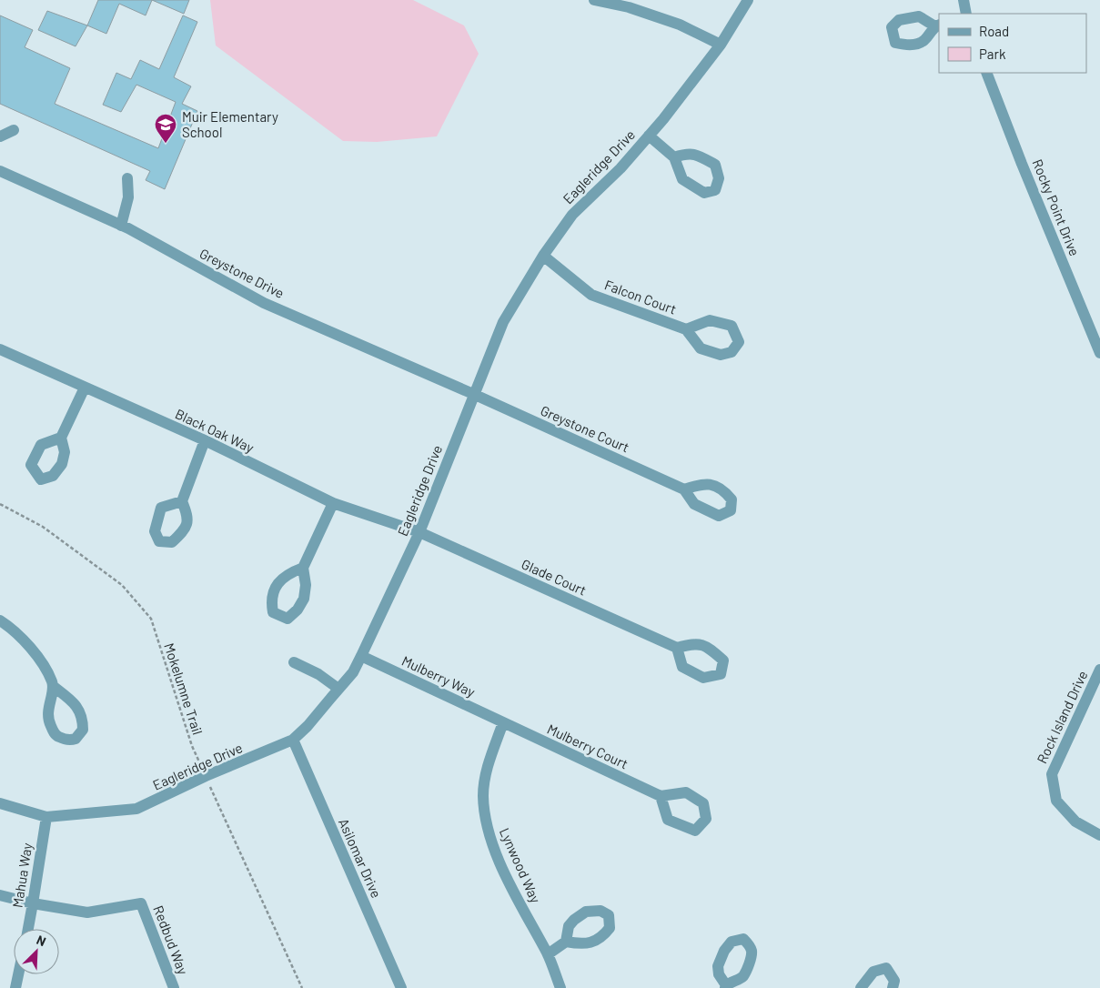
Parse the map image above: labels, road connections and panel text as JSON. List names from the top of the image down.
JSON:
{
  "streets": {
    "street": [
      "Eagleridge Drive",
      "Rocky Point Drive",
      "Greystone Drive",
      "Falcon Court",
      "Greystone Court",
      "Black Oak Way",
      "Glade Court",
      "Mulberry Way",
      "Rock Island Drive",
      "Mulberry Court",
      "Asilomar Drive",
      "Lynwood Way",
      "Mahua Way",
      "Redbud Way"
    ],
    "path": ["Mokelumne Trail"]
  },
  "crossings": [
    ["Eagleridge Drive", "Greystone Drive"],
    ["Eagleridge Drive", "Falcon Court"],
    ["Eagleridge Drive", "Greystone Court"],
    ["Eagleridge Drive", "Black Oak Way"],
    ["Eagleridge Drive", "Glade Court"],
    ["Eagleridge Drive", "Mulberry Way"],
    ["Eagleridge Drive", "Mokelumne Trail"],
    ["Eagleridge Drive", "Asilomar Drive"],
    ["Eagleridge Drive", "Mahua Way"],
    ["Greystone Drive", "Greystone Court"],
    ["Black Oak Way", "Glade Court"],
    ["Mulberry Way", "Mulberry Court"],
    ["Mulberry Way", "Lynwood Way"],
    ["Mulberry Court", "Lynwood Way"],
    ["Mahua Way", "Redbud Way"]
  ],
  "places": {
    "school or university": ["Muir Elementary School"]
  },
  "legend": ["Road", "Park"],
  "north": "top right"
}
